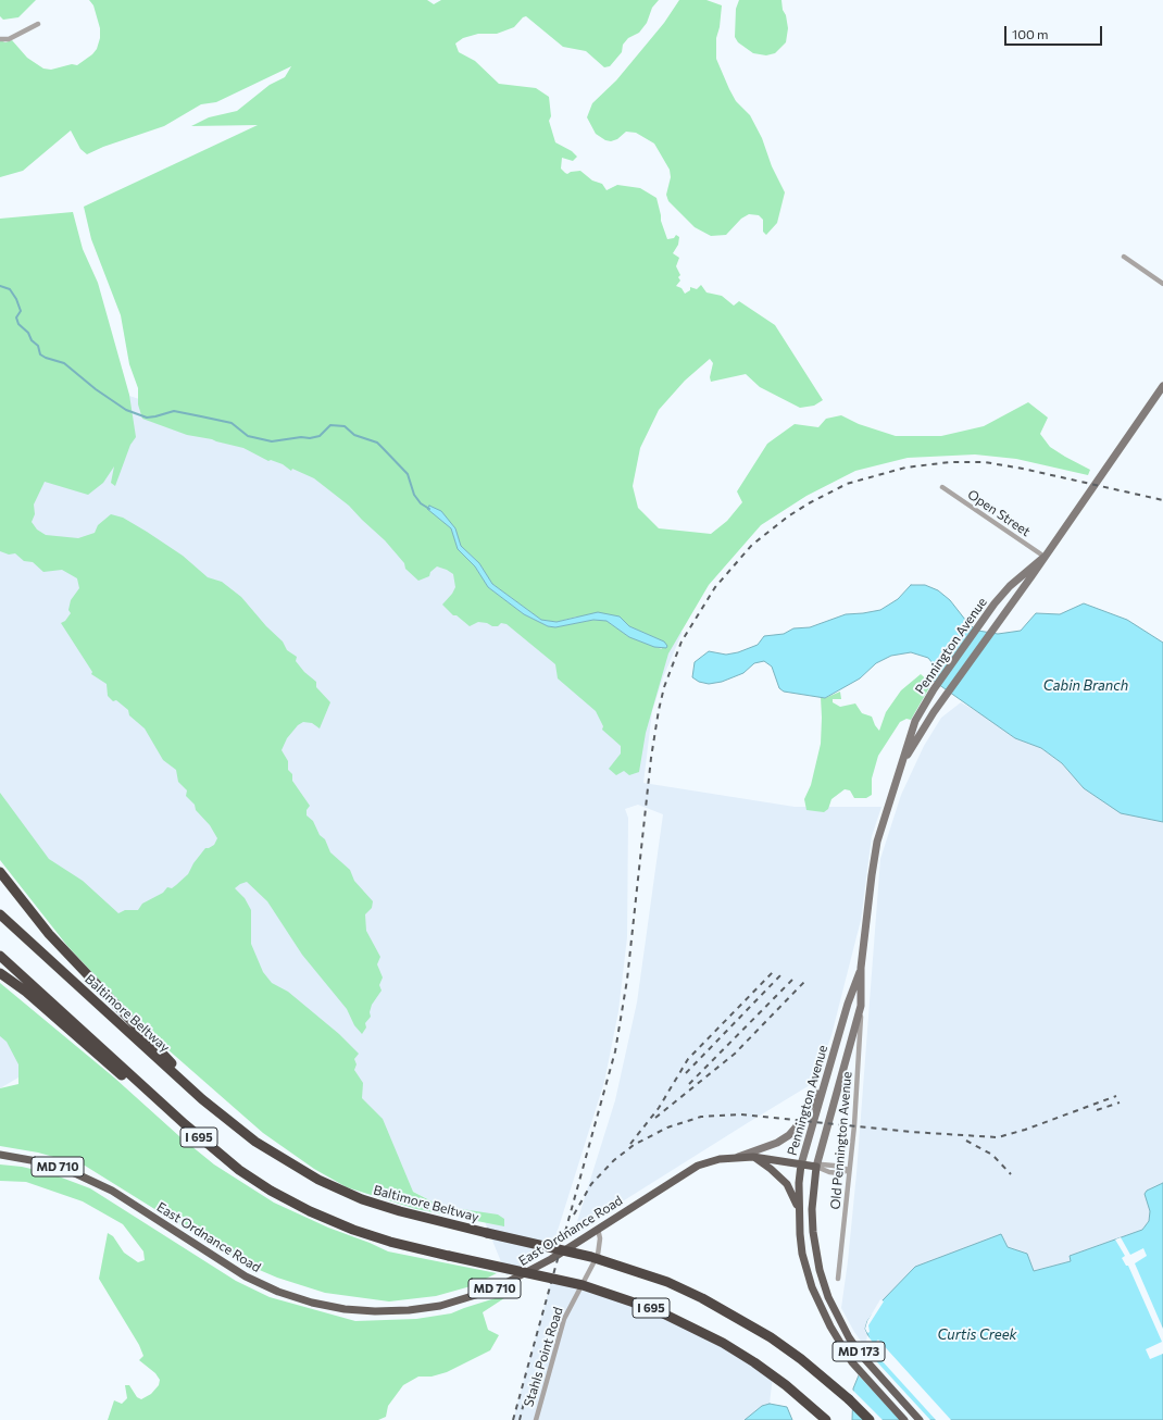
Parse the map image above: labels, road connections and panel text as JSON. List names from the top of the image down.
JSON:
{
  "streets": {
    "highway": ["Baltimore Beltway", "I 695"],
    "main road": [
      "Pennington Avenue",
      "MD 710",
      "East Ordnance Road",
      "MD 173"
    ],
    "street": ["Open Street", "Old Pennington Avenue", "Stahls Point Road"]
  },
  "crossings": [
    ["Open Street", "Pennington Avenue"],
    ["Pennington Avenue", "Old Pennington Avenue"],
    ["Pennington Avenue", "East Ordnance Road"],
    ["Old Pennington Avenue", "East Ordnance Road"],
    ["East Ordnance Road", "Stahls Point Road"]
  ],
  "water": ["Cabin Branch", "Curtis Creek"],
  "scale_bar": "100 m"
}
